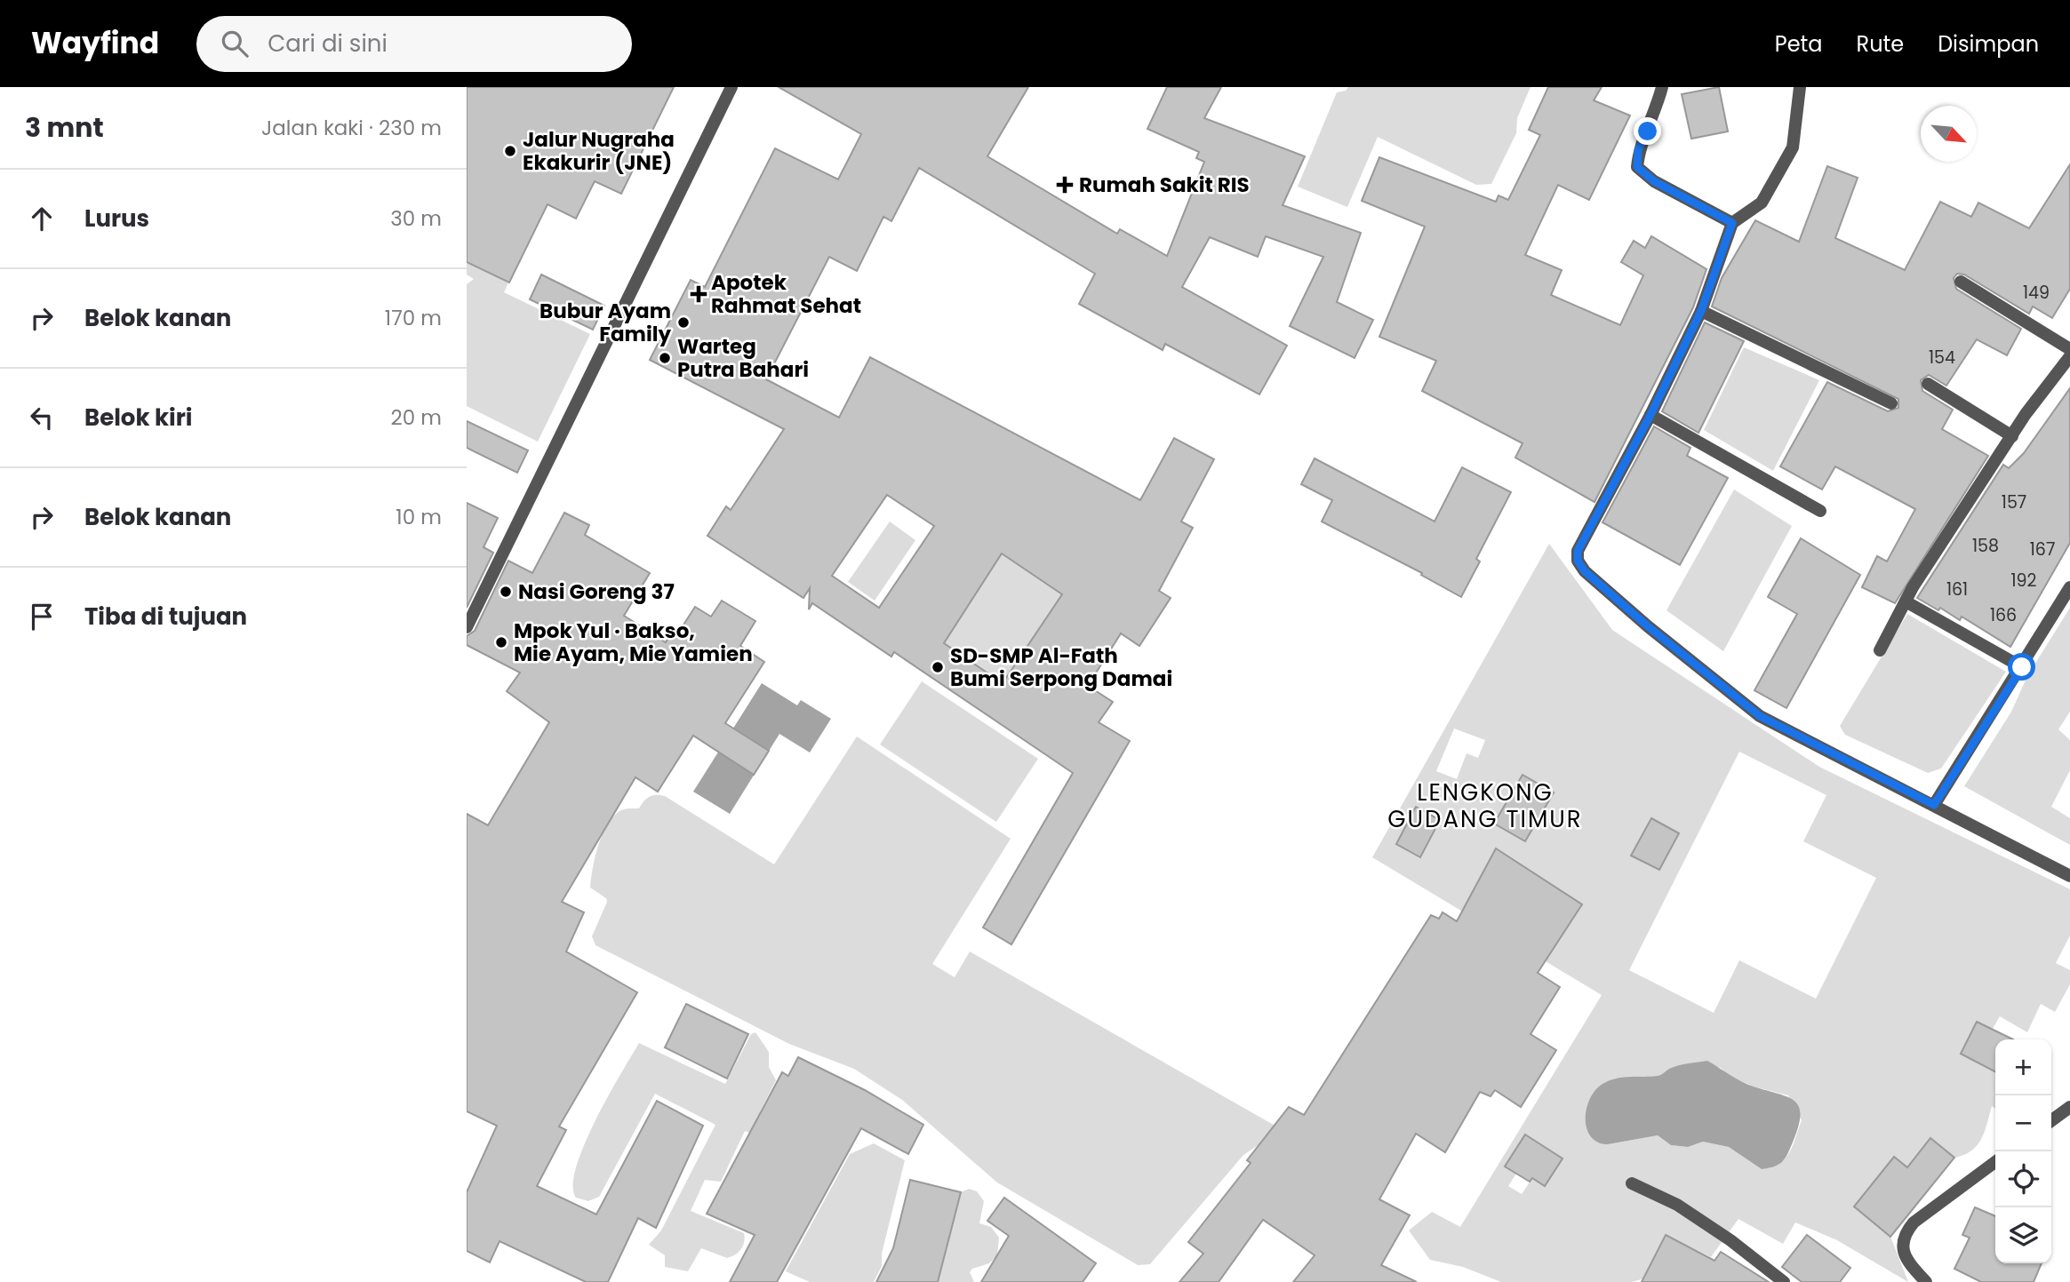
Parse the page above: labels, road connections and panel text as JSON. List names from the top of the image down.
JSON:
{
  "districts": ["LENGKONG GUDANG TIMUR"],
  "places": {
    "other": [
      "Jalur Nugraha Ekakurir (JNE)",
      "Bubur Ayam Family",
      "Warteg Putra Bahari",
      "Nasi Goreng 37",
      "Mpok Yul · Bakso, Mie Ayam, Mie Yamien",
      "SD-SMP Al-Fath Bumi Serpong Damai"
    ],
    "health": ["Rumah Sakit RIS", "Apotek Rahmat Sehat"]
  },
  "house_numbers": [
    "149",
    "154",
    "157",
    "158",
    "167",
    "192",
    "161",
    "166"
  ],
  "north": "bottom right",
  "page": {
    "header": "Wayfind",
    "search": "Cari di sini",
    "nav": ["Peta", "Rute", "Disimpan"],
    "heading": ["3 mnt", "Jalan kaki · 230 m"],
    "list": [
      ["Lurus", "30 m"],
      ["Belok kanan", "170 m"],
      ["Belok kiri", "20 m"],
      ["Belok kanan", "10 m"],
      "Tiba di tujuan"
    ],
    "map_buttons": ["+", "−"]
  }
}
